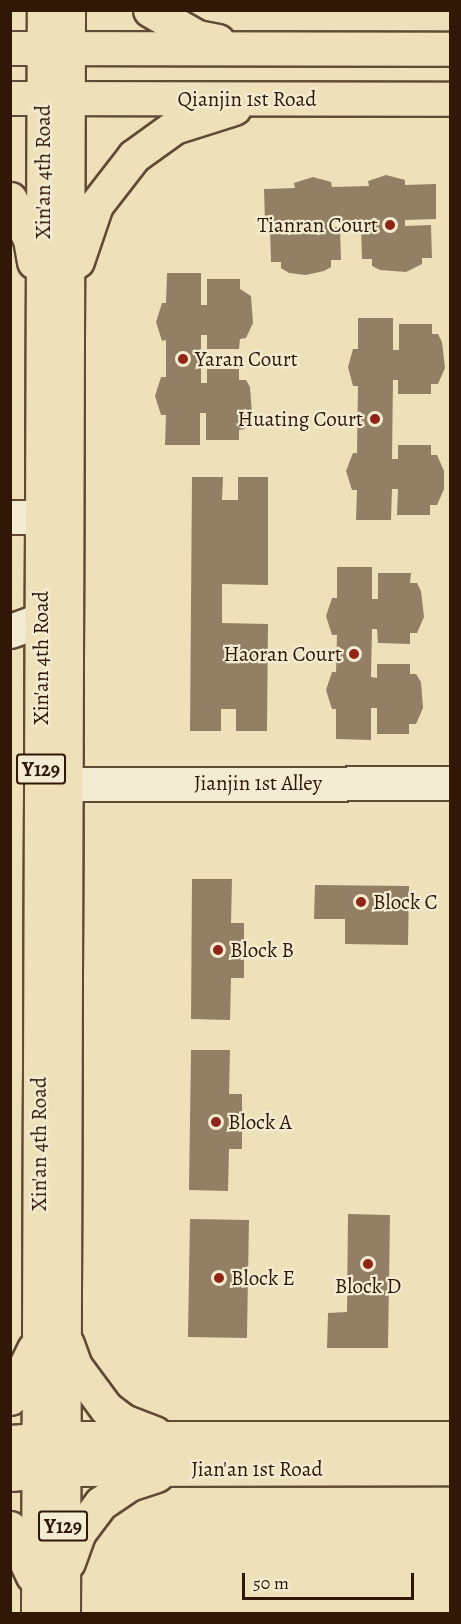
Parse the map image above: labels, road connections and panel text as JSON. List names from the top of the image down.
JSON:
{
  "streets": {
    "main road": [
      "Qianjin 1st Road",
      "Xin'an 4th Road",
      "Y129",
      "Jian'an 1st Road"
    ],
    "lane": ["Jianjin 1st Alley"]
  },
  "crossings": [
    ["Qianjin 1st Road", "Xin'an 4th Road"],
    ["Xin'an 4th Road", "Y129"],
    ["Xin'an 4th Road", "Jianjin 1st Alley"],
    ["Xin'an 4th Road", "Jian'an 1st Road"],
    ["Y129", "Jian'an 1st Road"]
  ],
  "places": [
    "Tianran Court",
    "Yaran Court",
    "Huating Court",
    "Haoran Court",
    "Block C",
    "Block B",
    "Block A",
    "Block D",
    "Block E"
  ],
  "scale_bar": "50 m"
}
